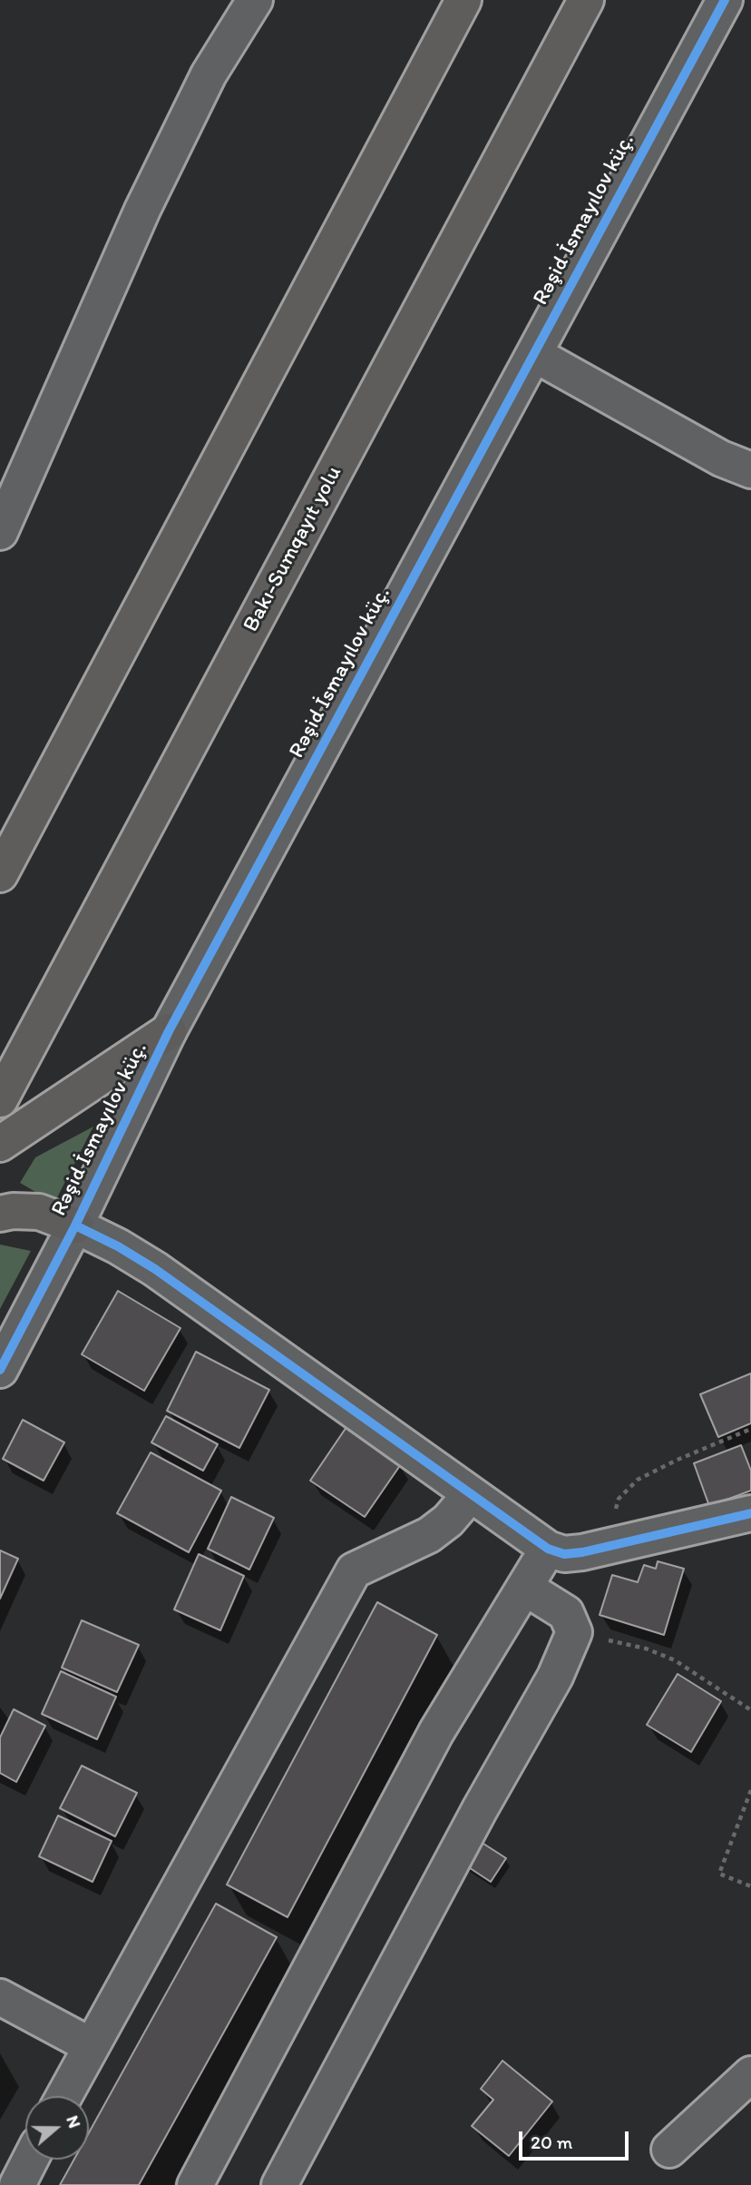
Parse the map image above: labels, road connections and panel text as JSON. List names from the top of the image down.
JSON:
{
  "streets": {
    "highway": ["Bakı-Sumqayıt yolu"],
    "street": ["Rəşid İsmayılov küç."]
  },
  "scale_bar": "20 m",
  "north": "right"
}
